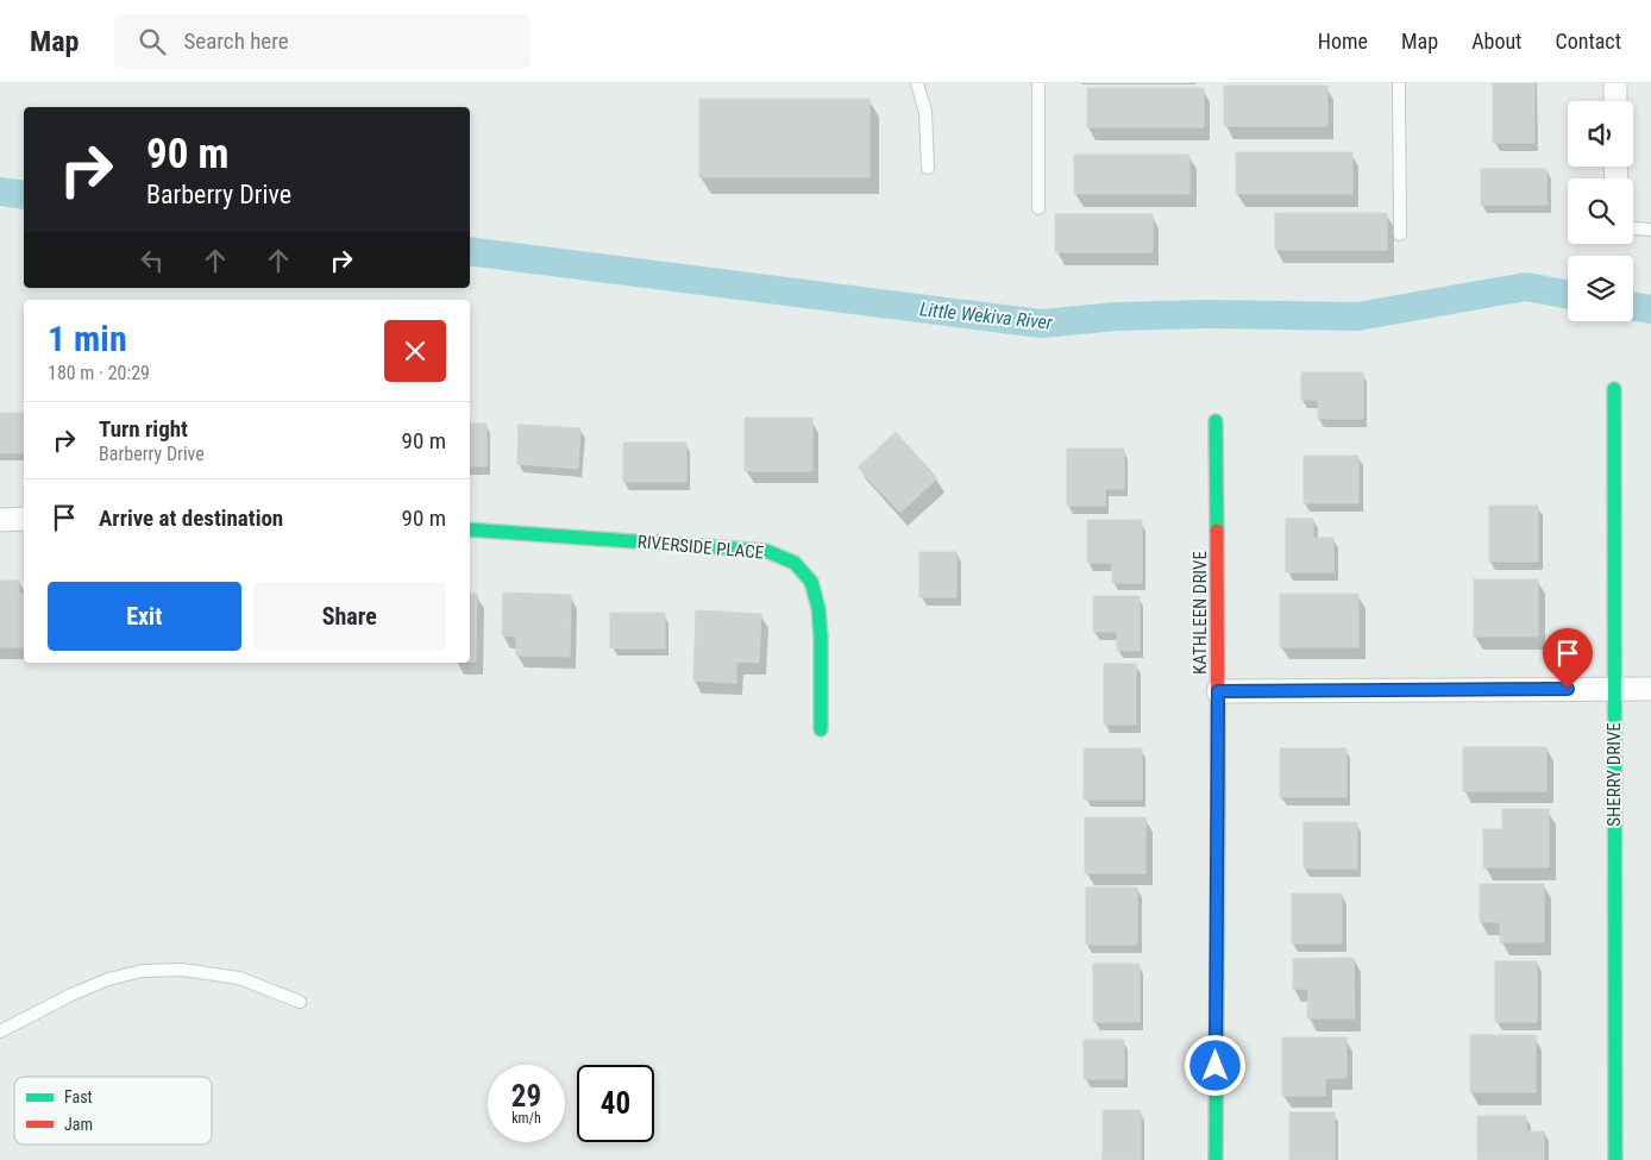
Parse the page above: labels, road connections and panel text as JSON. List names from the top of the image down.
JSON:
{
  "streets": {
    "street": ["RIVERSIDE PLACE", "KATHLEEN DRIVE", "SHERRY DRIVE"]
  },
  "water": ["Little Wekiva River"],
  "legend": ["Fast", "Jam"],
  "page": {
    "header": "Map",
    "search": "Search here",
    "nav": [
      "Home",
      "Map",
      "About",
      "Contact"
    ],
    "turn": ["90 m", "Barberry Drive"],
    "heading": ["1 min", "180 m · 20:29"],
    "list": [
      {
        "name": "Turn right",
        "note": "Barberry Drive",
        "value": "90 m"
      },
      {
        "name": "Arrive at destination",
        "value": "90 m"
      }
    ],
    "buttons": ["Exit", "Share"],
    "speed": "29 km/h",
    "limit": "40"
  }
}
